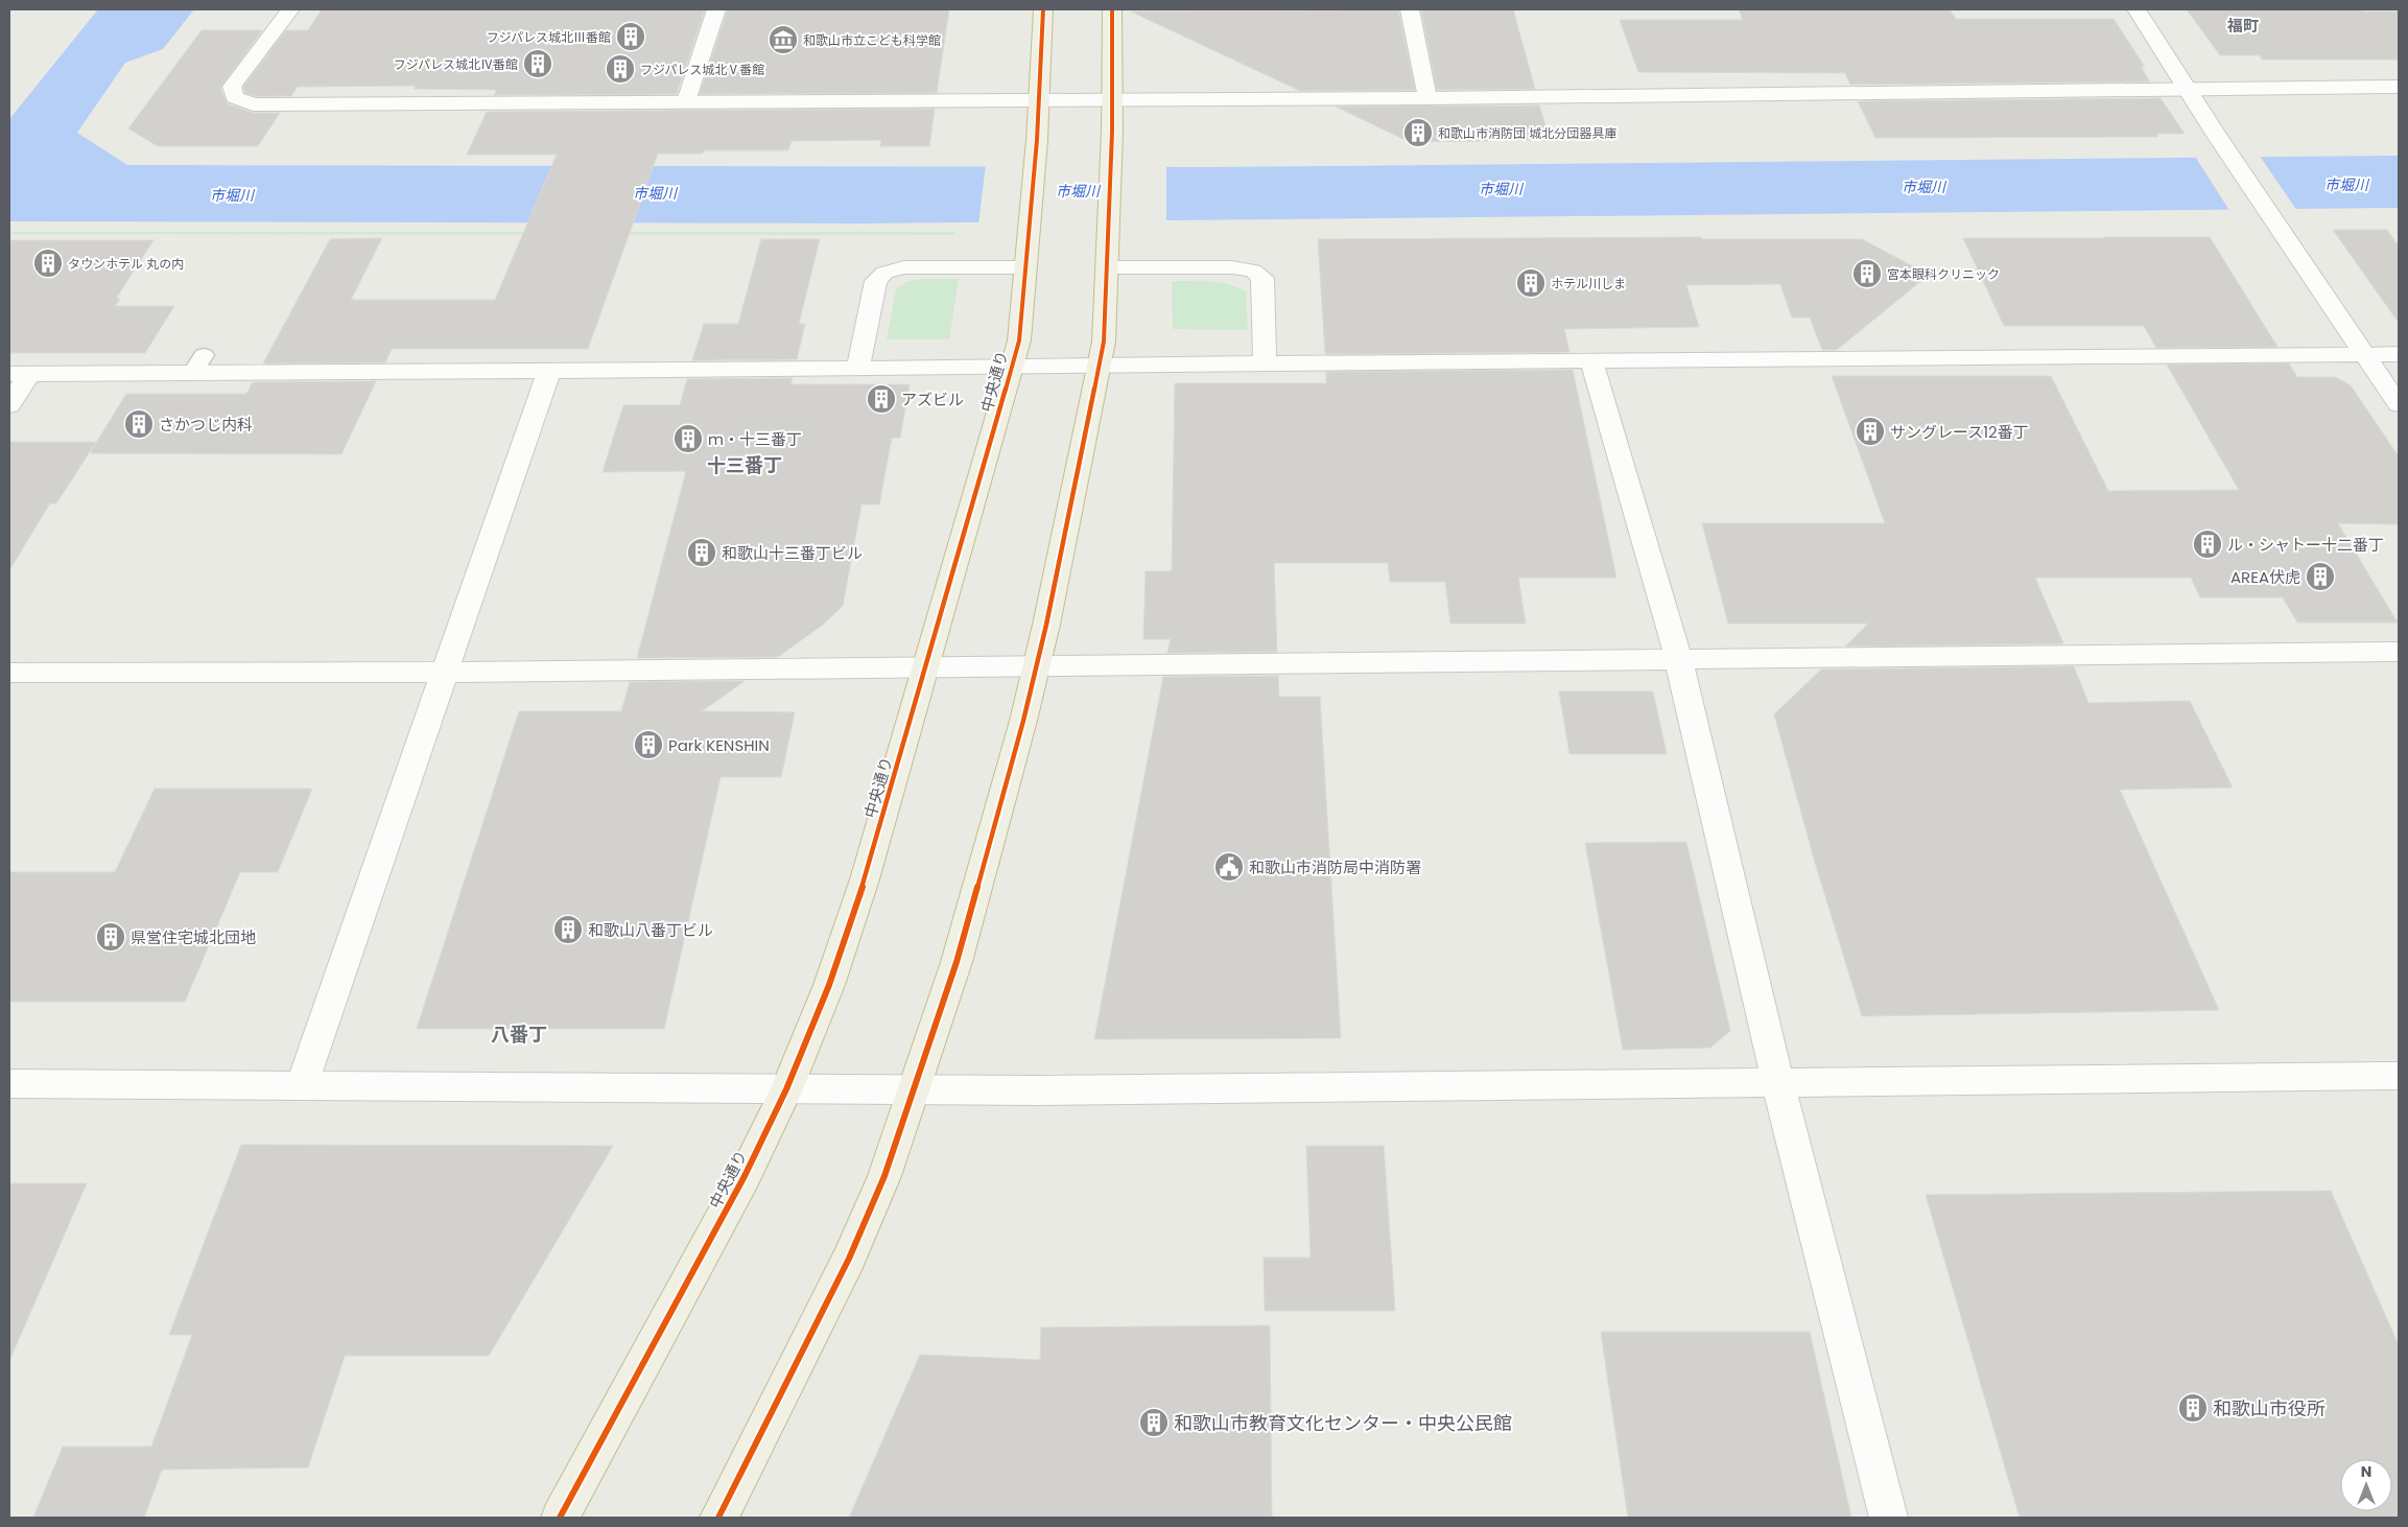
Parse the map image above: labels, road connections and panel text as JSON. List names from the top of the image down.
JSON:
{
  "streets": {
    "highway": ["中央通り"]
  },
  "districts": ["福町", "十三番丁", "八番丁"],
  "water": ["市堀川"],
  "places": {
    "building": [
      "フジパレス城北Ⅲ番館",
      "フジパレス城北Ⅳ番館",
      "フジパレス城北Ⅴ番館",
      "和歌山市消防団 城北分団器具庫",
      "タウンホテル 丸の内",
      "宮本眼科クリニック",
      "ホテル川しま",
      "アズビル",
      "さかつじ内科",
      "サングレース12番丁",
      "ｍ・十三番丁",
      "ル・シャトー十二番丁",
      "和歌山十三番丁ビル",
      "AREA伏虎",
      "Park KENSHIN",
      "和歌山八番丁ビル",
      "県営住宅城北団地",
      "和歌山市役所",
      "和歌山市教育文化センター・中央公民館"
    ],
    "museum": ["和歌山市立こども科学館"],
    "public building": ["和歌山市消防局中消防署"]
  },
  "north": "top"
}
